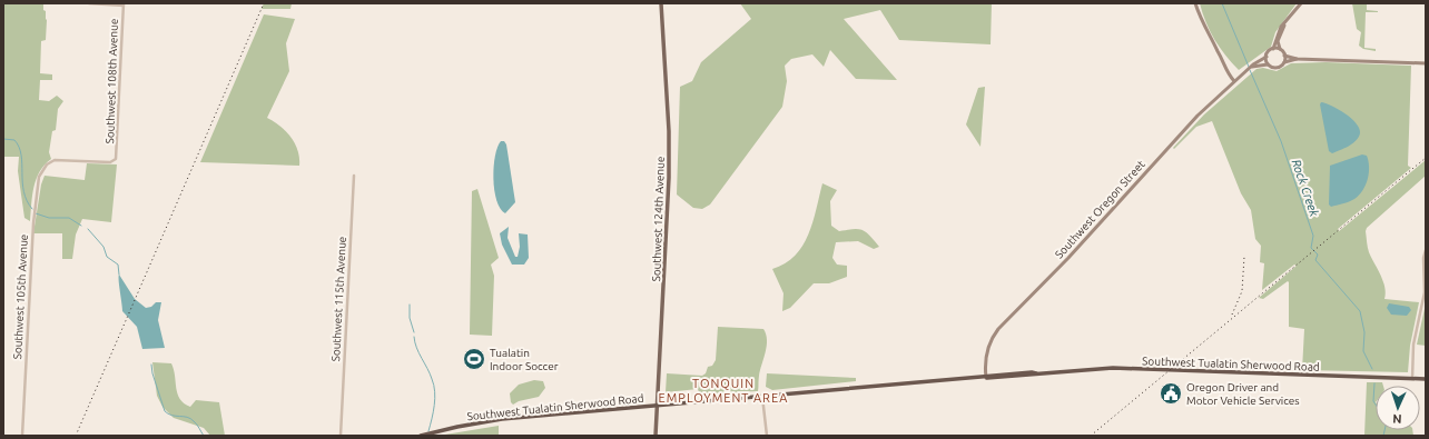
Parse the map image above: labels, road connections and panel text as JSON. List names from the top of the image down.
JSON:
{
  "streets": {
    "highway": ["Southwest Tualatin Sherwood Road"],
    "main road": ["Southwest Oregon Street", "Southwest 124th Avenue"],
    "street": ["Southwest 108th Avenue", "Southwest 105th Avenue", "Southwest 115th Avenue"]
  },
  "crossings": [
    ["Southwest 108th Avenue", "Southwest 105th Avenue"],
    ["Southwest Oregon Street", "Southwest Tualatin Sherwood Road"],
    ["Southwest 124th Avenue", "Southwest Tualatin Sherwood Road"]
  ],
  "districts": ["TONQUIN EMPLOYMENT AREA"],
  "water": ["Rock Creek"],
  "places": {
    "sports": ["Tualatin Indoor Soccer"],
    "public building": ["Oregon Driver and Motor Vehicle Services"]
  },
  "north": "bottom"
}
